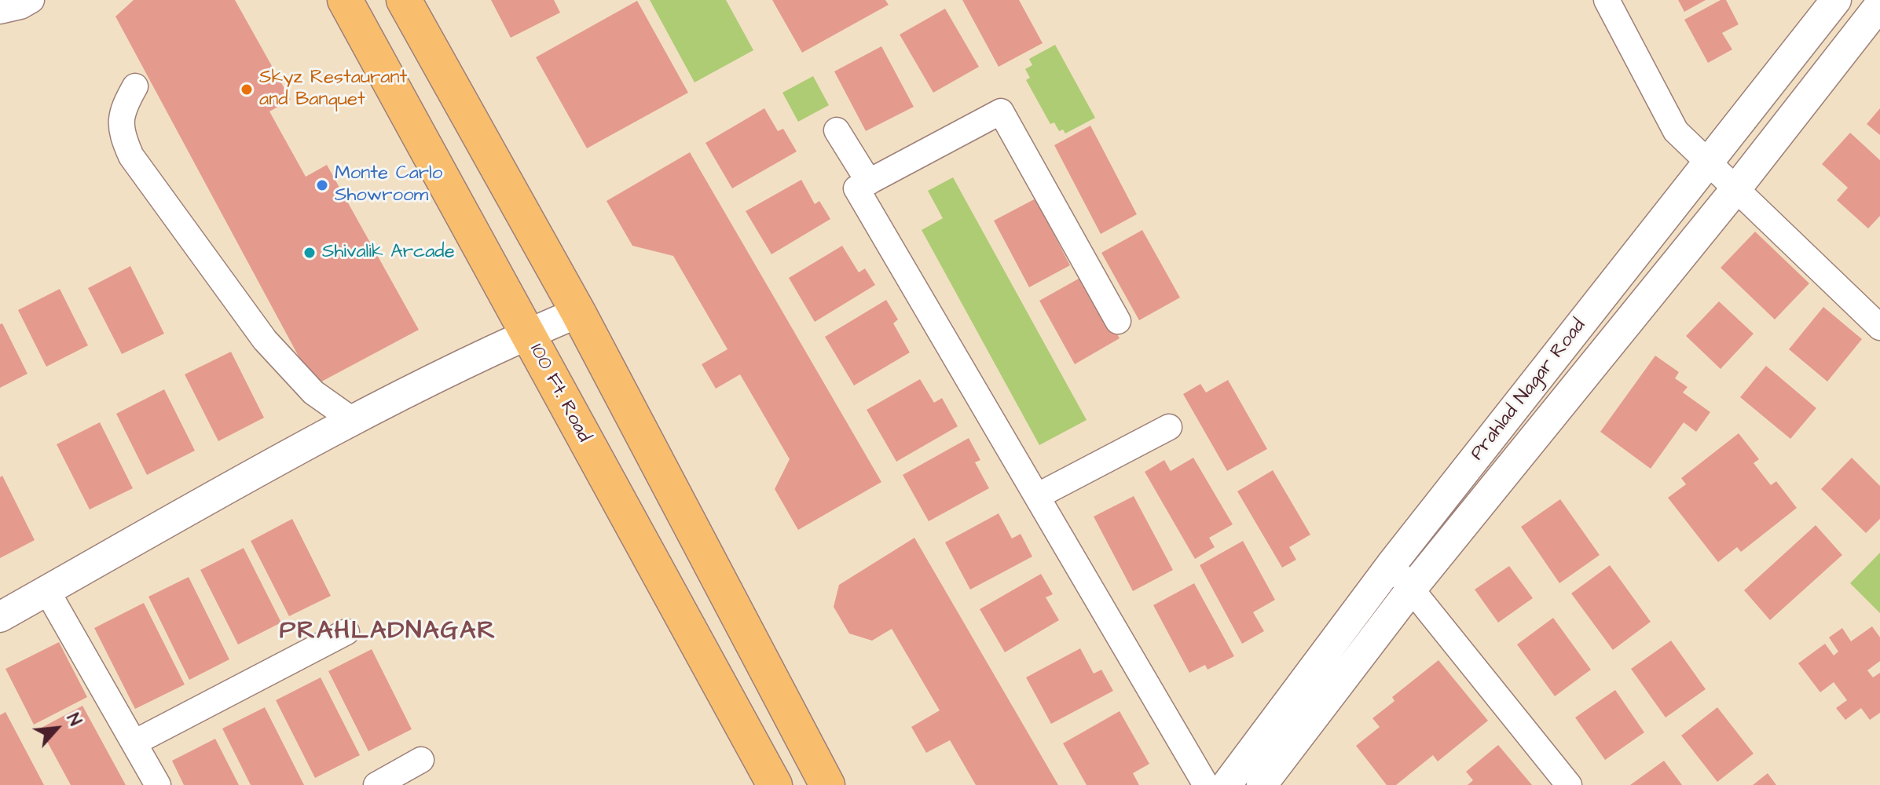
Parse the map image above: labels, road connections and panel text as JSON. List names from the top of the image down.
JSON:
{
  "streets": {
    "main road": ["100 Ft. Road"],
    "street": ["Prahlad Nagar Road"]
  },
  "districts": ["PRAHLADNAGAR"],
  "places": ["Skyz Restaurant and Banquet", "Monte Carlo Showroom", "Shivalik Arcade"],
  "north": "top right"
}
